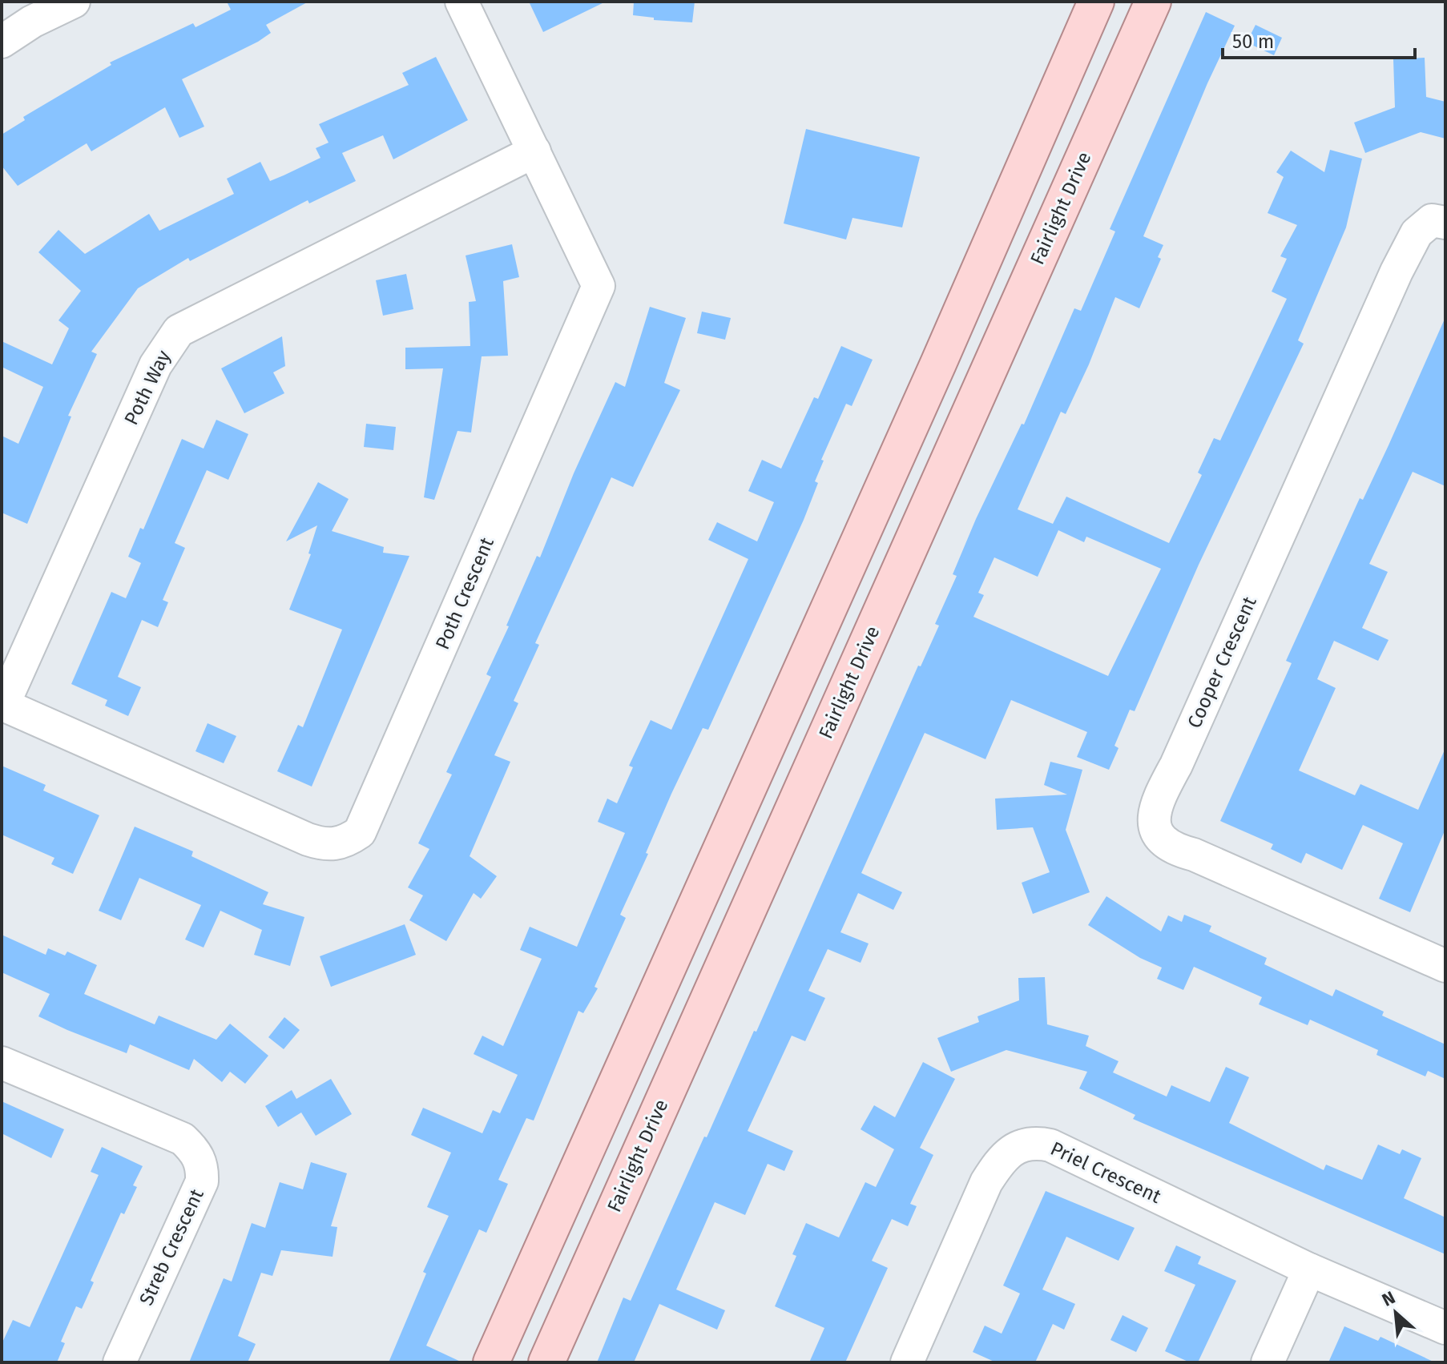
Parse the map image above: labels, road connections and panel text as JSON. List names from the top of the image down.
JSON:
{
  "streets": {
    "main road": ["Fairlight Drive"],
    "street": [
      "Poth Way",
      "Poth Crescent",
      "Cooper Crescent",
      "Priel Crescent",
      "Streb Crescent"
    ]
  },
  "crossings": [
    ["Poth Way", "Poth Crescent"]
  ],
  "scale_bar": "50 m",
  "north": "top left"
}
